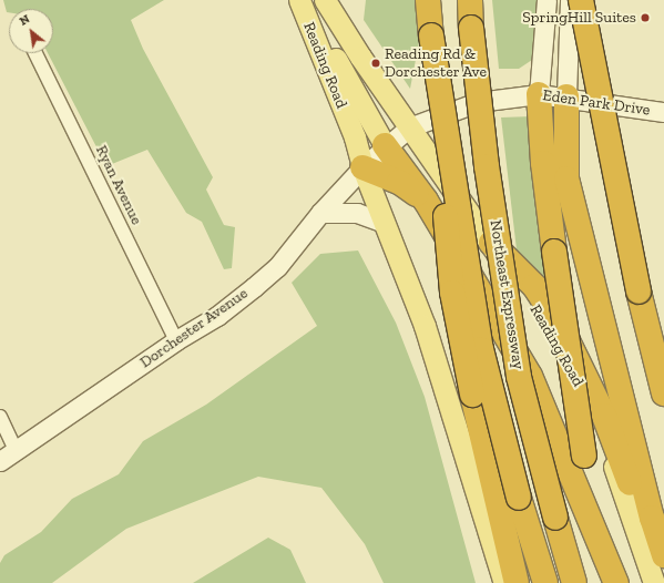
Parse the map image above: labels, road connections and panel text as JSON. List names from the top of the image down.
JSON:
{
  "streets": {
    "highway": ["Northeast Expressway"],
    "main road": ["Reading Road"],
    "street": ["Eden Park Drive", "Ryan Avenue", "Dorchester Avenue"]
  },
  "crossings": [
    ["Reading Road", "Eden Park Drive"],
    ["Reading Road", "Dorchester Avenue"],
    ["Eden Park Drive", "Dorchester Avenue"],
    ["Ryan Avenue", "Dorchester Avenue"]
  ],
  "places": ["SpringHill Suites", "Reading Rd & Dorchester Ave"],
  "north": "top left"
}
